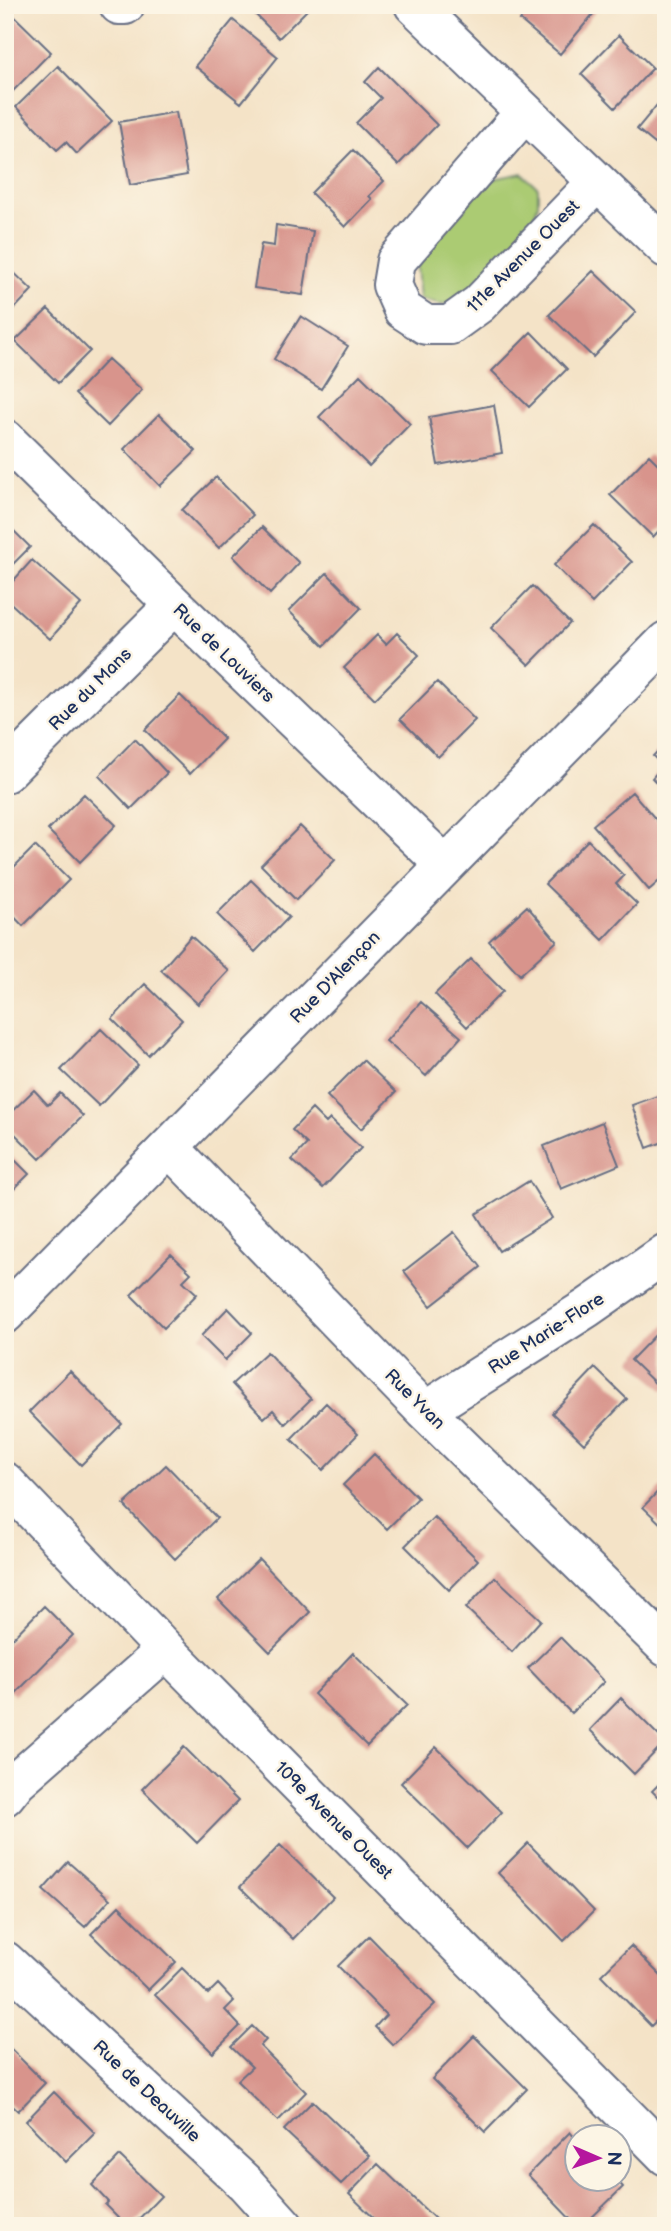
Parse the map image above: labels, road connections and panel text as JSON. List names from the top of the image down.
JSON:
{
  "streets": {
    "street": [
      "111e Avenue Ouest",
      "Rue de Louviers",
      "Rue du Mans",
      "Rue D'Alençon",
      "Rue Marie-Flore",
      "Rue Yvan",
      "109e Avenue Ouest",
      "Rue de Deauville"
    ]
  },
  "crossings": [
    ["Rue de Louviers", "Rue du Mans"],
    ["Rue de Louviers", "Rue D'Alençon"],
    ["Rue D'Alençon", "Rue Yvan"],
    ["Rue Marie-Flore", "Rue Yvan"]
  ],
  "north": "right"
}
